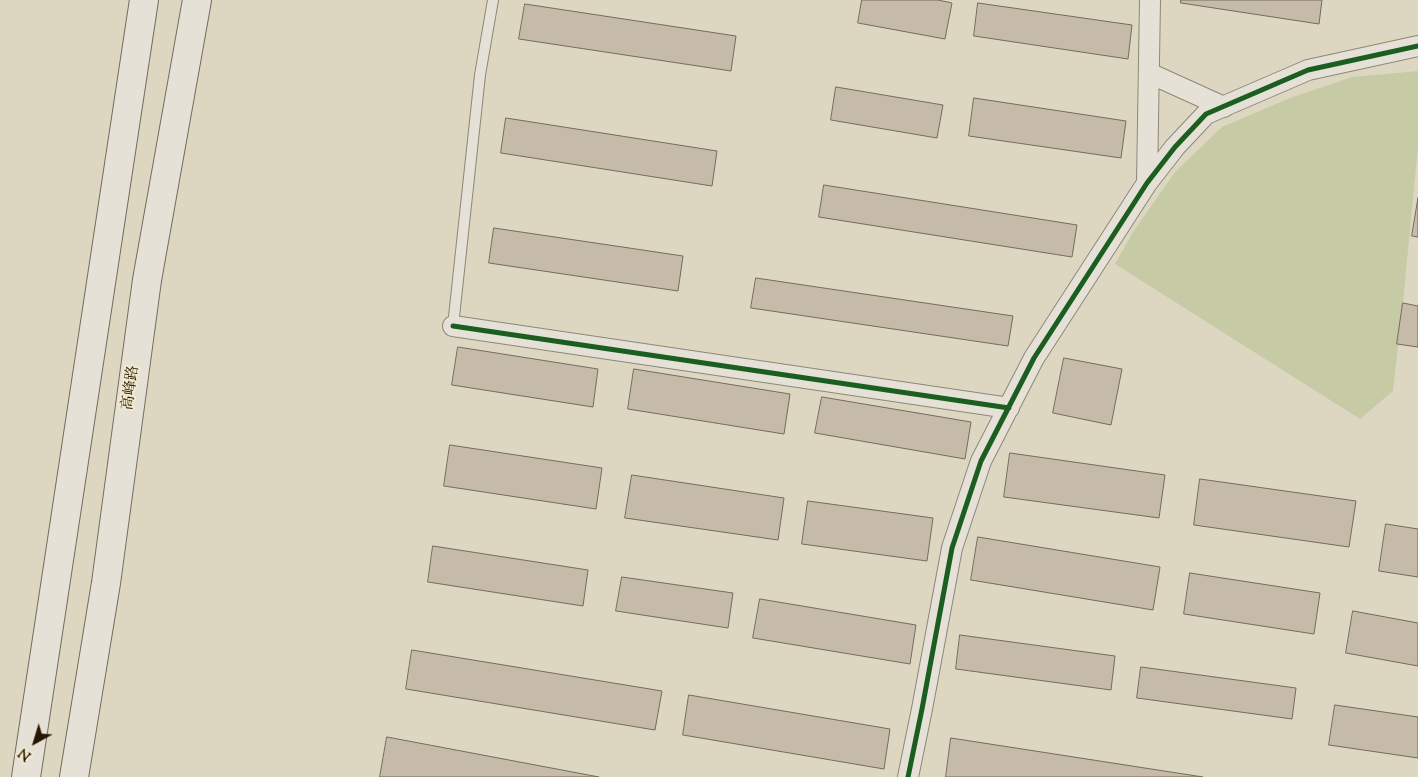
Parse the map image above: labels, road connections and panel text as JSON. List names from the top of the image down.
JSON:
{
  "streets": {
    "main road": ["高峰路"]
  },
  "north": "bottom left"
}
